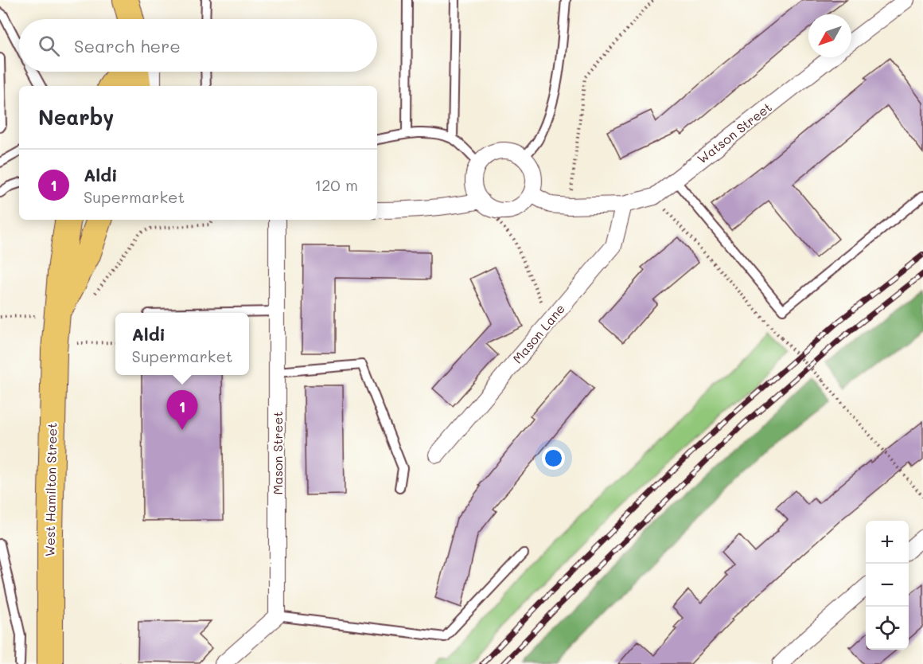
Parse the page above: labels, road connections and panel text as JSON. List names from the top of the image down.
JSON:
{
  "streets": {
    "main road": ["West Hamilton Street"],
    "street": ["Watson Street", "Mason Lane", "Mason Street"]
  },
  "crossings": [
    ["Watson Street", "Mason Lane"]
  ],
  "north": "bottom left",
  "page": {
    "search": "Search here",
    "heading": "Nearby",
    "list": [
      {
        "mark": "1",
        "name": "Aldi",
        "note": "Supermarket",
        "value": "120 m"
      }
    ],
    "popup": ["Aldi", "Supermarket"],
    "pins": "1",
    "map_buttons": ["+", "−"]
  }
}
